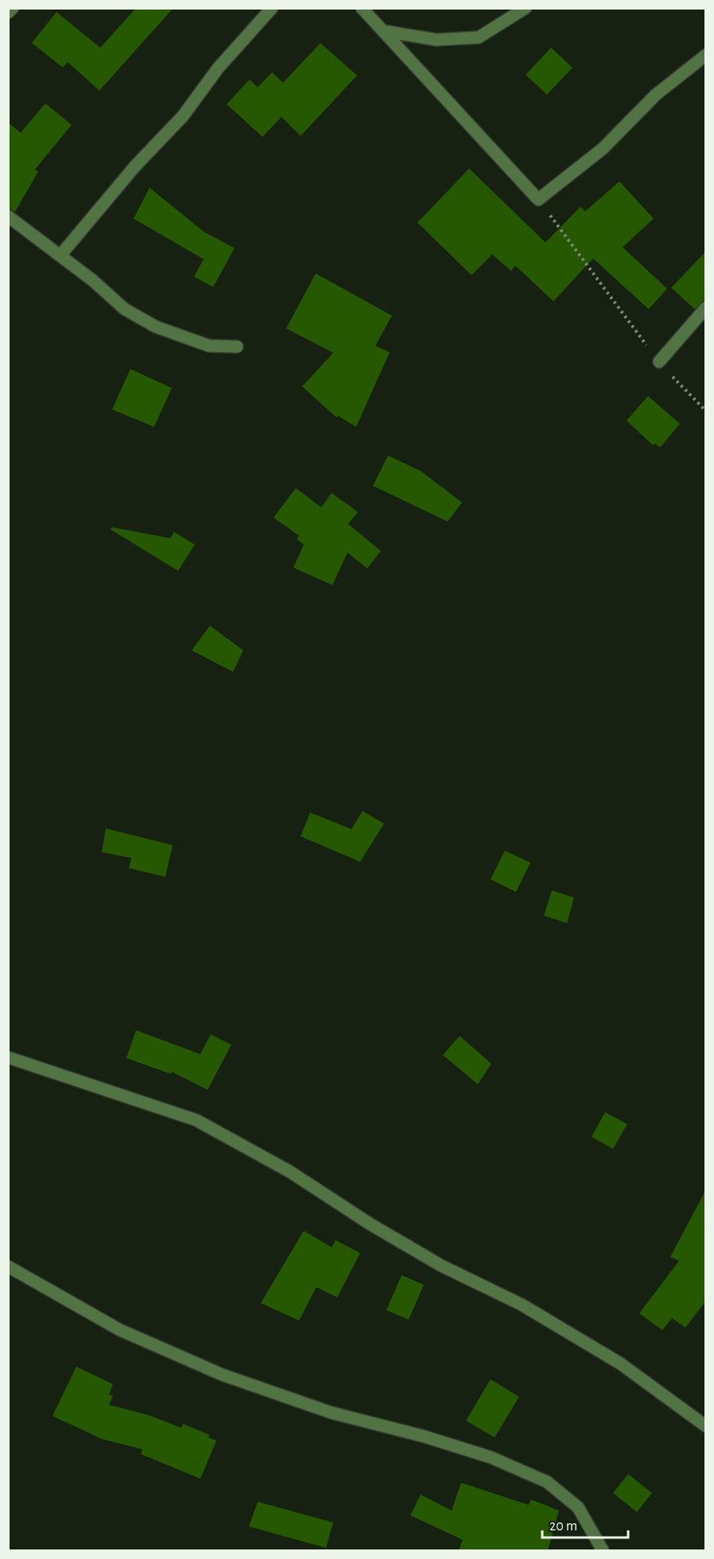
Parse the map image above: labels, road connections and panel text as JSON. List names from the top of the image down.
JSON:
{
  "scale_bar": "20 m"
}
